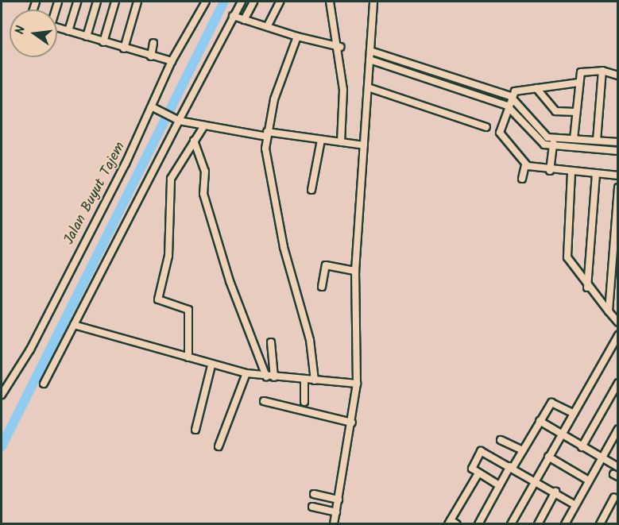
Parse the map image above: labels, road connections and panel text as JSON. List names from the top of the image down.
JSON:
{
  "streets": {
    "street": ["Jalan Buyut Tajem"]
  },
  "north": "left"
}
